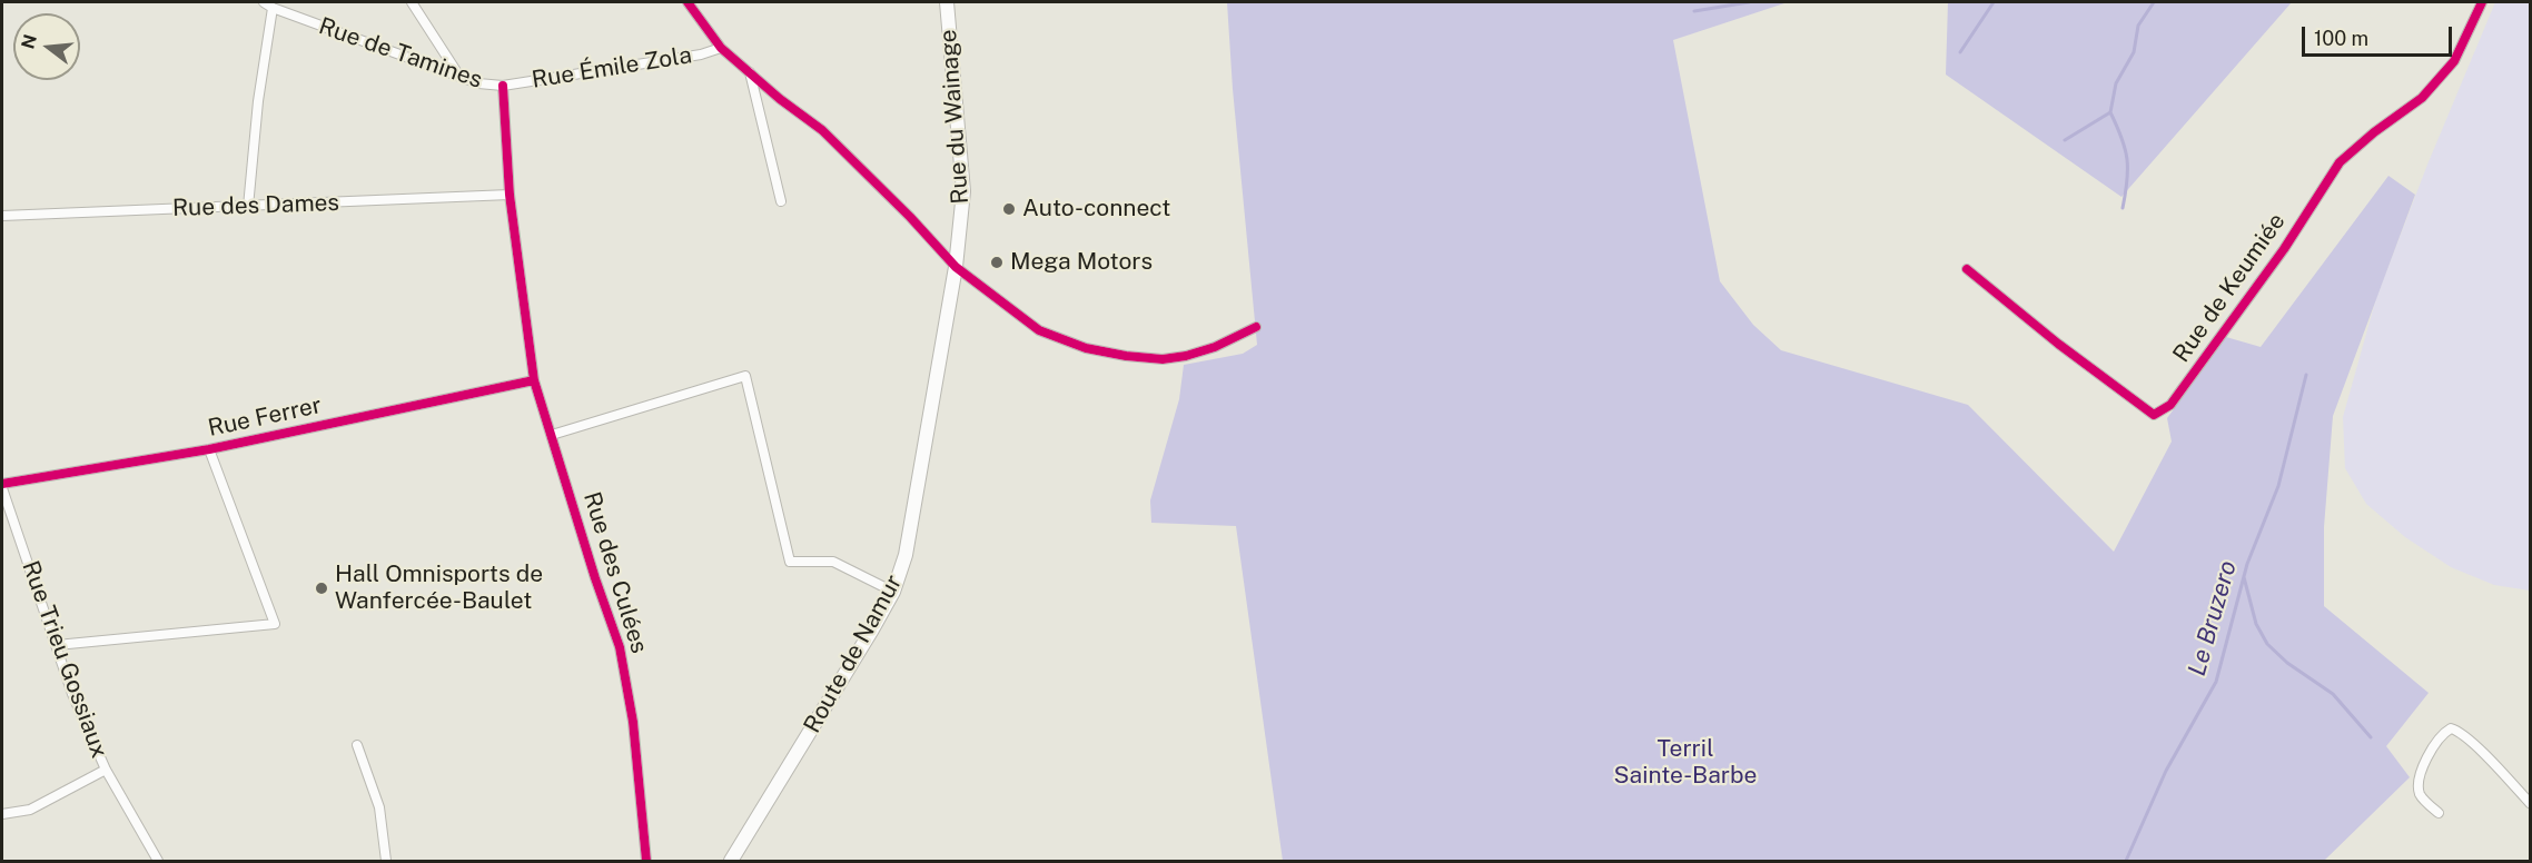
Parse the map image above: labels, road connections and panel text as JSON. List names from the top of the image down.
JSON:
{
  "streets": {
    "main road": ["Rue du Wainage", "Route de Namur"],
    "street": [
      "Rue de Tamines",
      "Rue Émile Zola",
      "Rue des Dames",
      "Rue de Keumiée",
      "Rue Ferrer",
      "Rue des Culées",
      "Rue Trieu Gossiaux"
    ]
  },
  "crossings": [
    ["Rue de Tamines", "Rue Émile Zola"],
    ["Rue de Tamines", "Rue des Culées"],
    ["Rue Émile Zola", "Rue des Culées"],
    ["Rue du Wainage", "Route de Namur"],
    ["Rue des Dames", "Rue des Culées"],
    ["Rue Ferrer", "Rue des Culées"],
    ["Rue Ferrer", "Rue Trieu Gossiaux"]
  ],
  "water": ["Le Bruzero"],
  "parks": ["Terril Sainte-Barbe"],
  "places": ["Auto-connect", "Mega Motors", "Hall Omnisports de Wanfercée-Baulet"],
  "scale_bar": "100 m",
  "north": "left"
}
